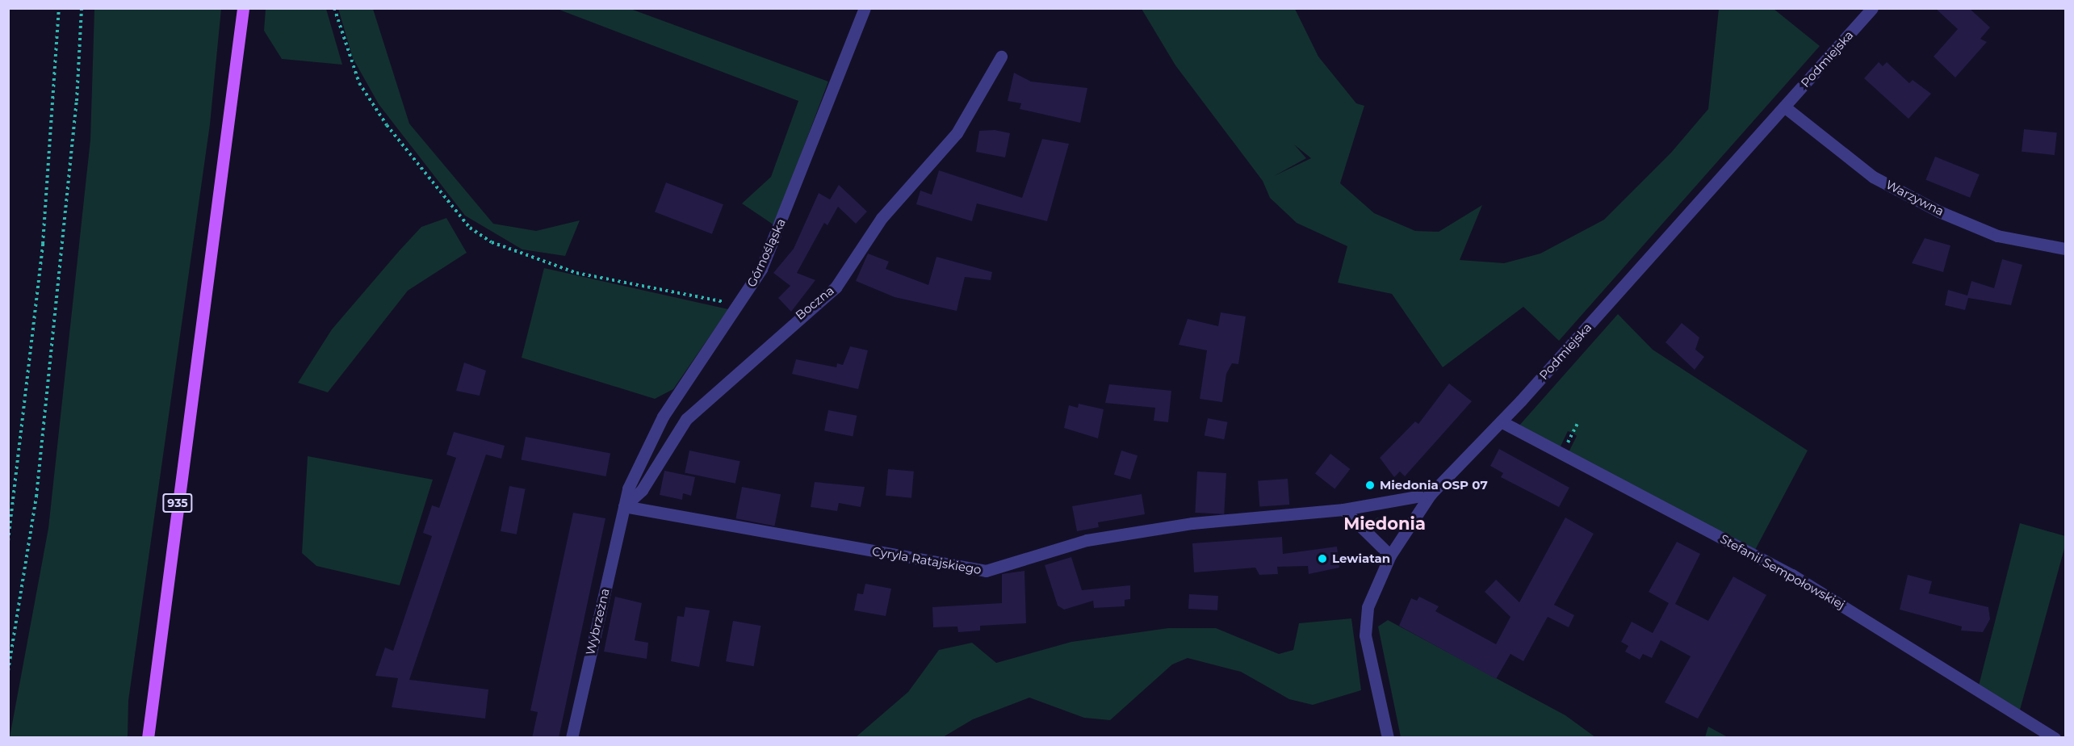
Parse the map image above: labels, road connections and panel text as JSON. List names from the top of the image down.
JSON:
{
  "streets": {
    "main road": ["935"],
    "street": [
      "Podmiejska",
      "Warzywna",
      "Górnośląska",
      "Boczna",
      "Cyryla Ratajskiego",
      "Stefanii Sempołowskiej",
      "Wybrzeżna"
    ]
  },
  "crossings": [
    ["Podmiejska", "Warzywna"],
    ["Podmiejska", "Cyryla Ratajskiego"],
    ["Podmiejska", "Stefanii Sempołowskiej"],
    ["Górnośląska", "Boczna"],
    ["Górnośląska", "Cyryla Ratajskiego"],
    ["Górnośląska", "Wybrzeżna"],
    ["Boczna", "Cyryla Ratajskiego"],
    ["Boczna", "Wybrzeżna"],
    ["Cyryla Ratajskiego", "Wybrzeżna"]
  ],
  "districts": ["Miedonia"],
  "places": ["Miedonia OSP 07", "Lewiatan"]
}
